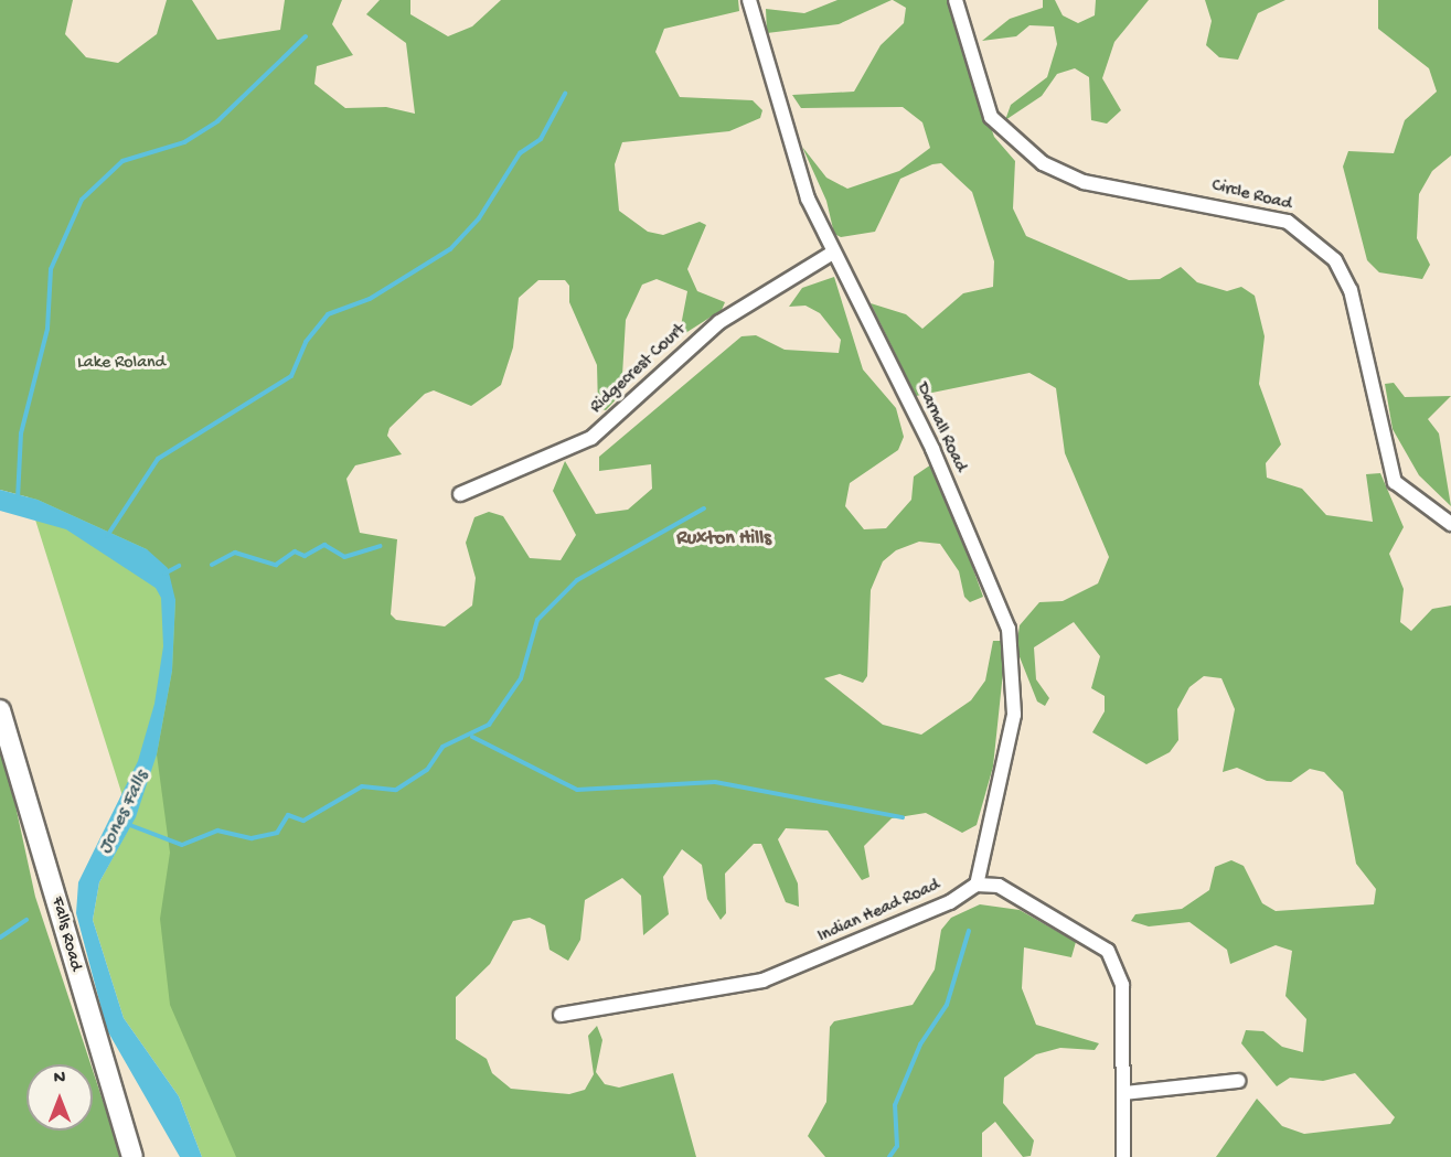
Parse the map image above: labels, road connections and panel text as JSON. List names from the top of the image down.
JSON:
{
  "streets": {
    "main road": ["Falls Road"],
    "street": [
      "Circle Road",
      "Ridgecrest Court",
      "Darnall Road",
      "Indian Head Road"
    ]
  },
  "crossings": [
    ["Ridgecrest Court", "Darnall Road"],
    ["Darnall Road", "Indian Head Road"]
  ],
  "districts": ["Ruxton Hills"],
  "water": ["Jones Falls"],
  "parks": ["Lake Roland"],
  "north": "top"
}
